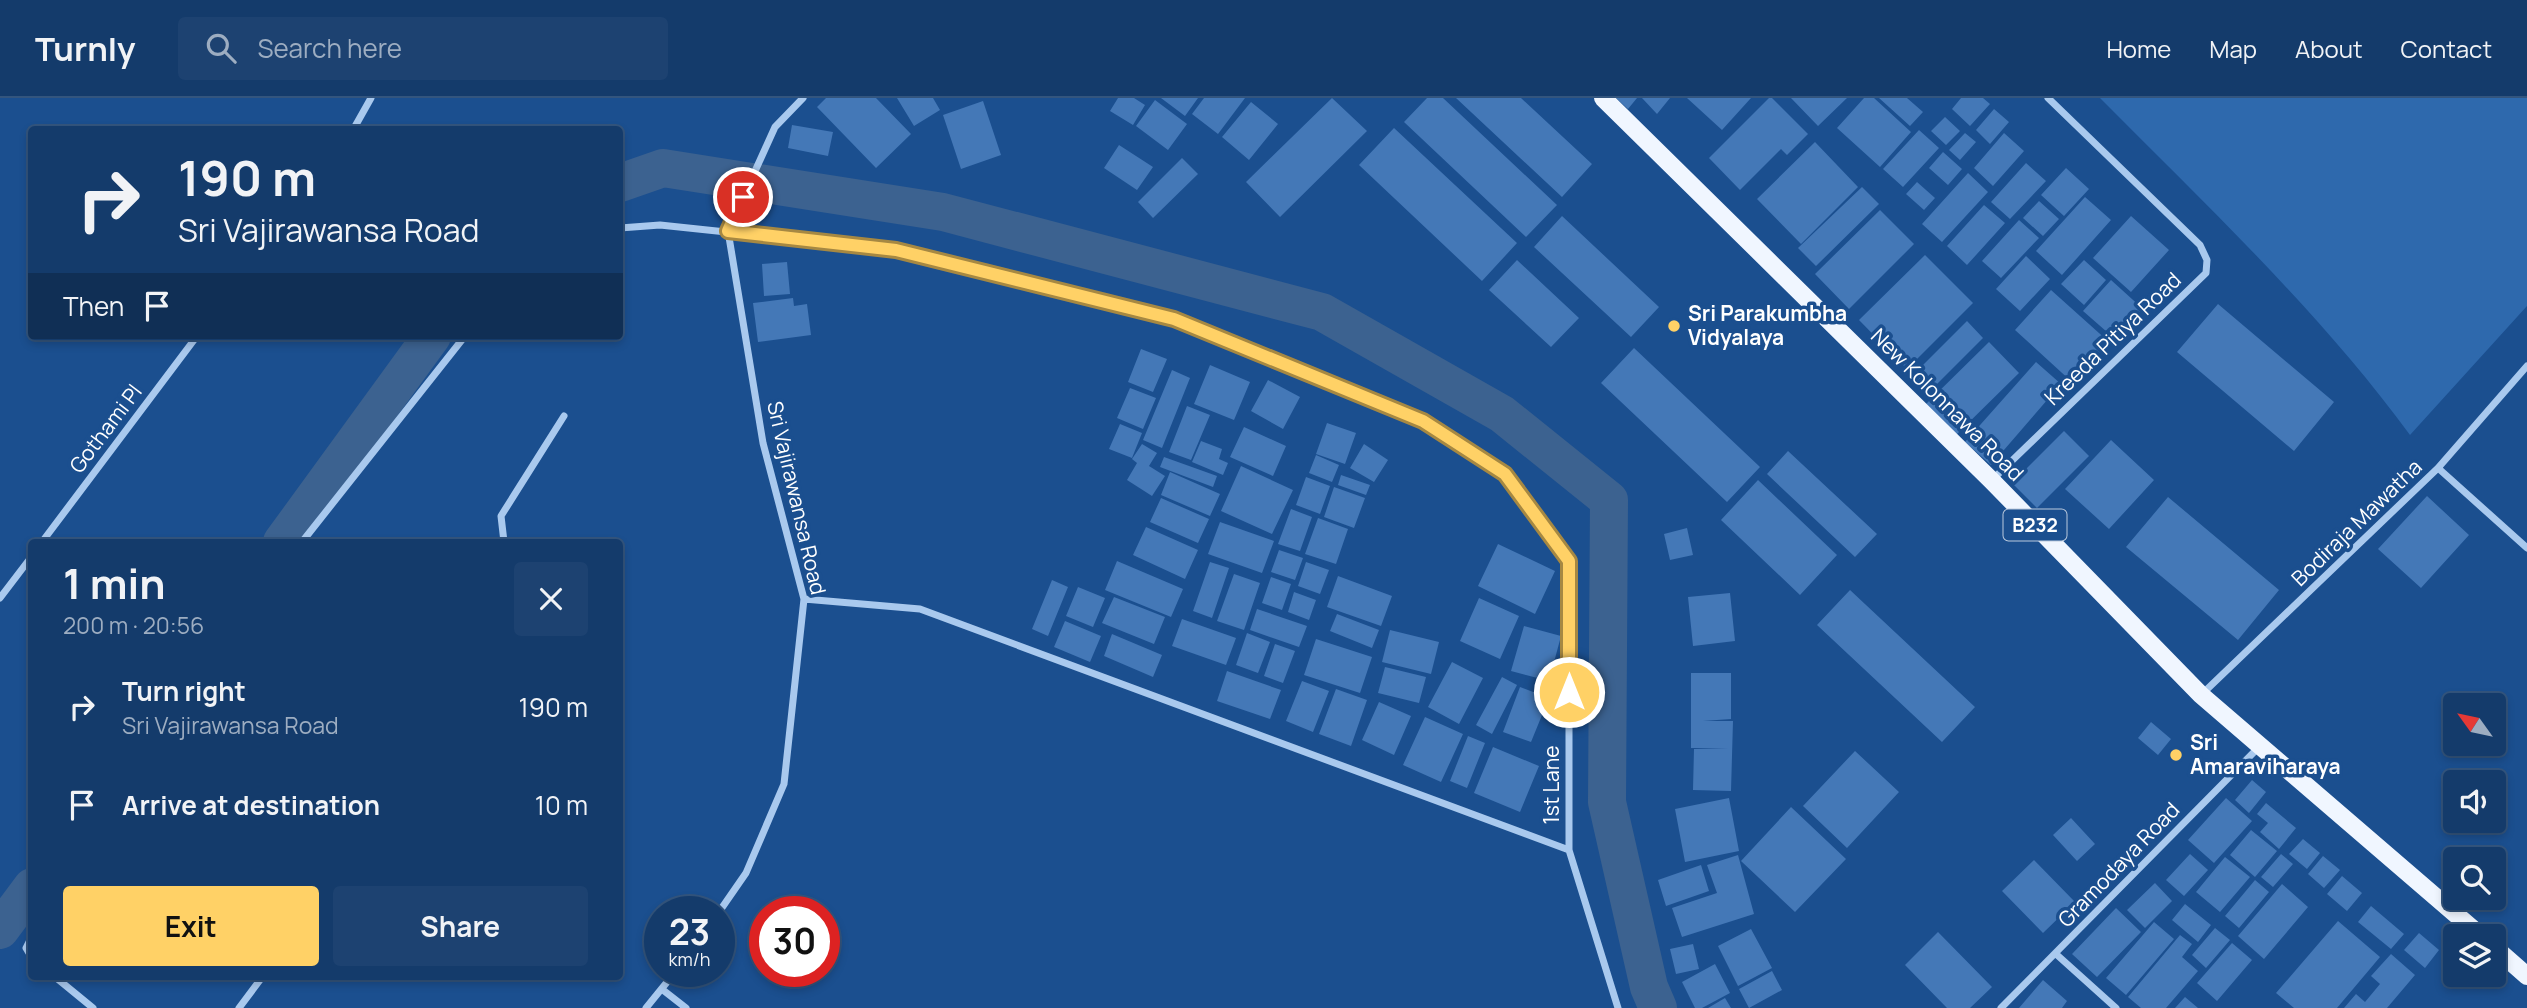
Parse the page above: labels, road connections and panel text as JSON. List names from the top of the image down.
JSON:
{
  "streets": {
    "main road": ["New Kolonnawa Road", "B232"],
    "street": [
      "Kreeda Pitiya Road",
      "Gothami Pl",
      "Sri Vajirawansa Road",
      "Bodiraja Mawatha",
      "1st Lane",
      "Gramodaya Road"
    ]
  },
  "crossings": [
    ["Kreeda Pitiya Road", "New Kolonnawa Road"],
    ["New Kolonnawa Road", "Bodiraja Mawatha"],
    ["New Kolonnawa Road", "Gramodaya Road"],
    ["Sri Vajirawansa Road", "1st Lane"]
  ],
  "places": ["Sri Parakumbha Vidyalaya", "Sri Amaraviharaya"],
  "north": "top left",
  "page": {
    "header": "Turnly",
    "search": "Search here",
    "nav": [
      "Home",
      "Map",
      "About",
      "Contact"
    ],
    "turn": ["190 m", "Sri Vajirawansa Road"],
    "then": "Then",
    "heading": ["1 min", "200 m · 20:56"],
    "list": [
      {
        "name": "Turn right",
        "note": "Sri Vajirawansa Road",
        "value": "190 m"
      },
      {
        "name": "Arrive at destination",
        "value": "10 m"
      }
    ],
    "buttons": ["Exit", "Share"],
    "speed": "23 km/h",
    "limit": "30"
  }
}
